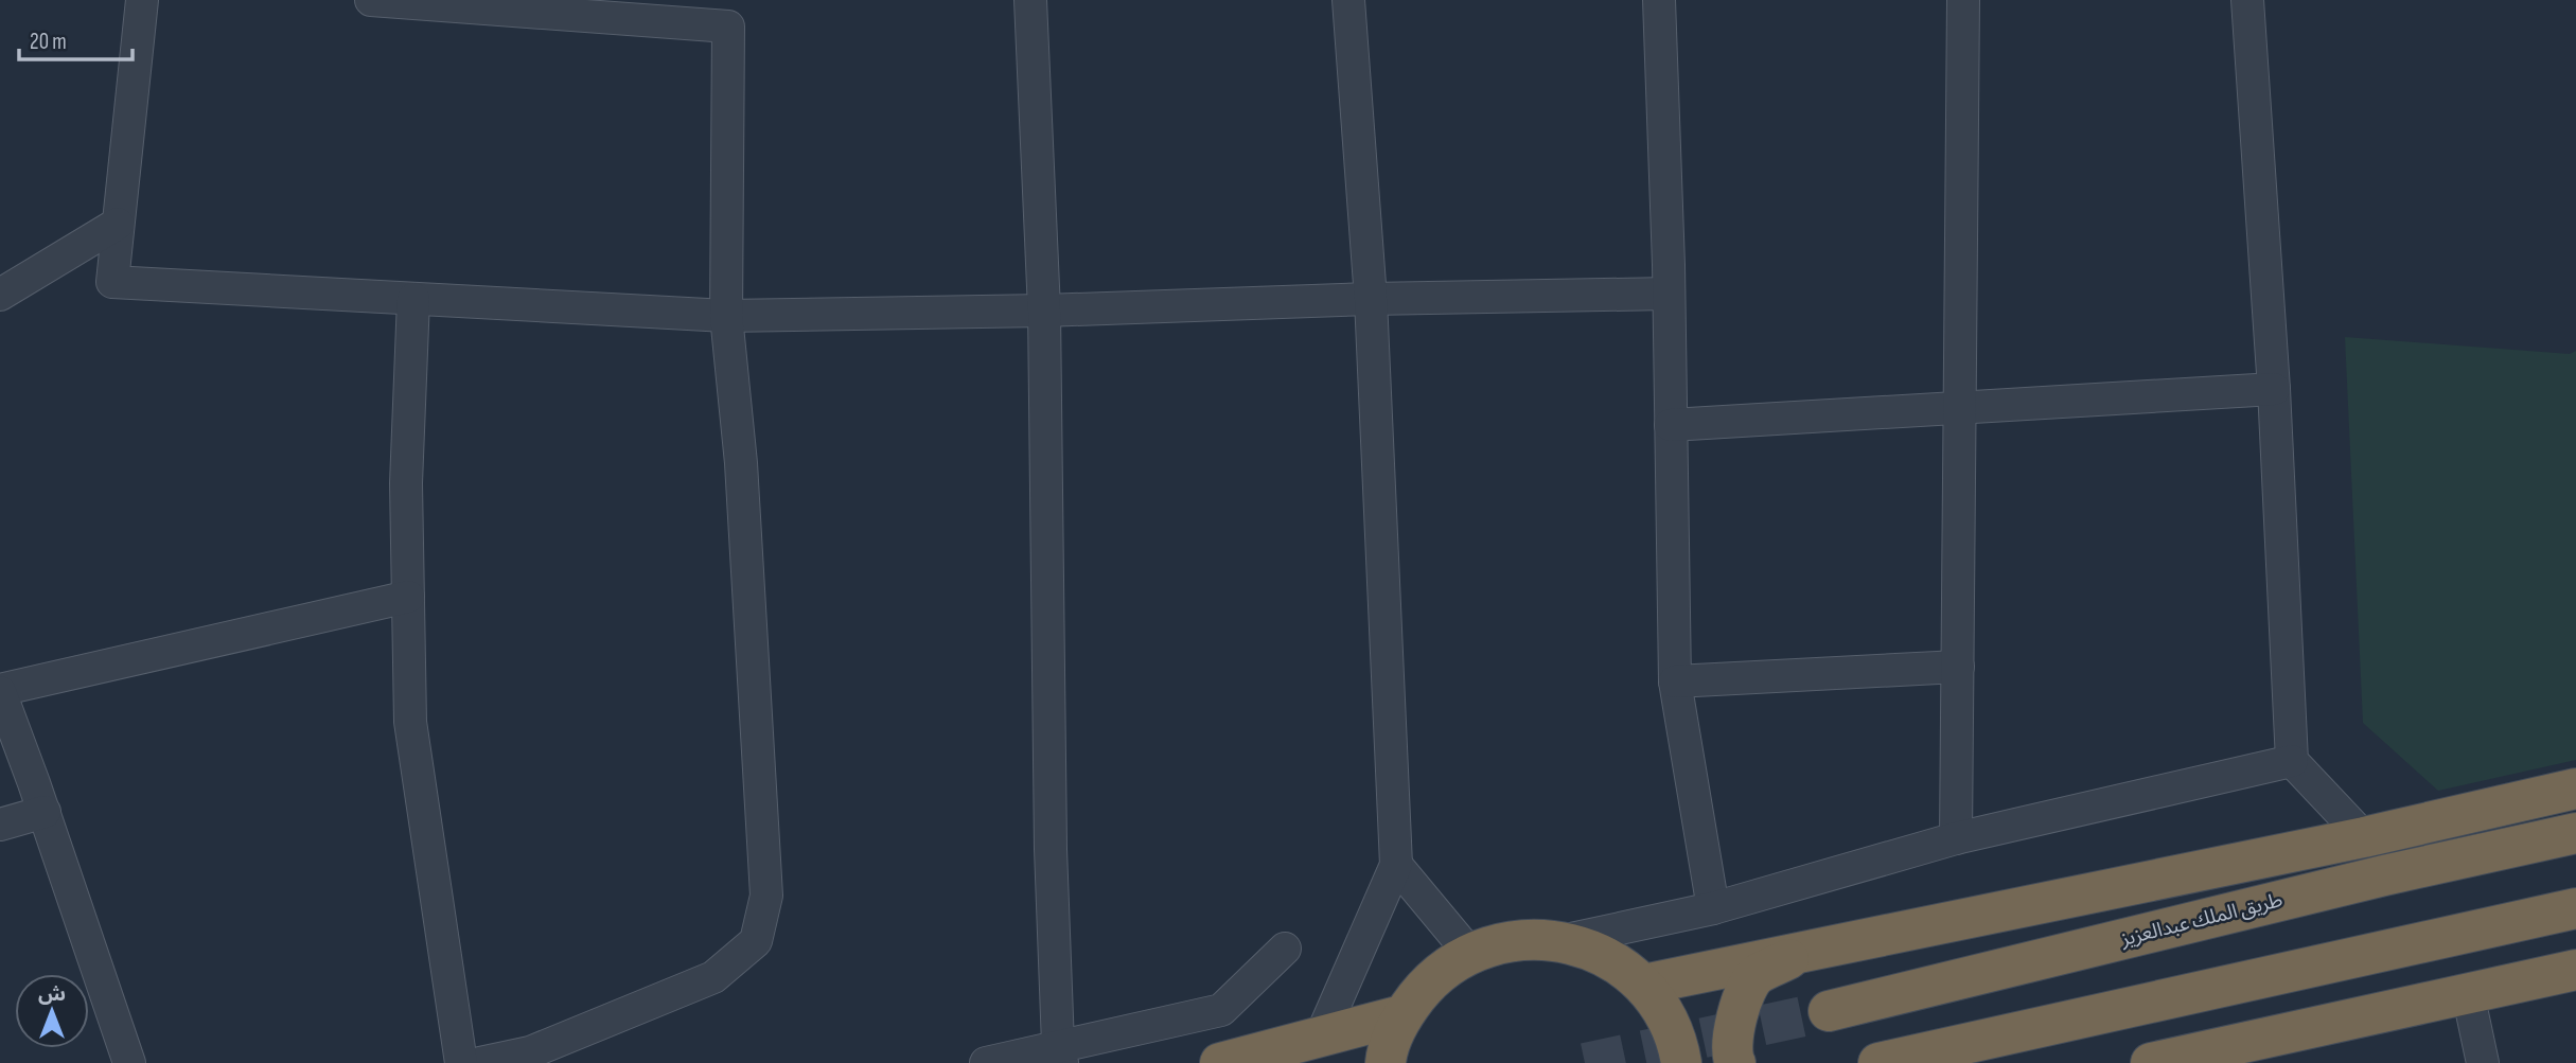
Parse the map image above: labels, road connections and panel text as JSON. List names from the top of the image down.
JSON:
{
  "streets": {
    "highway": ["طريق الملك عبدالعزيز"]
  },
  "scale_bar": "20 m",
  "north": "top"
}
